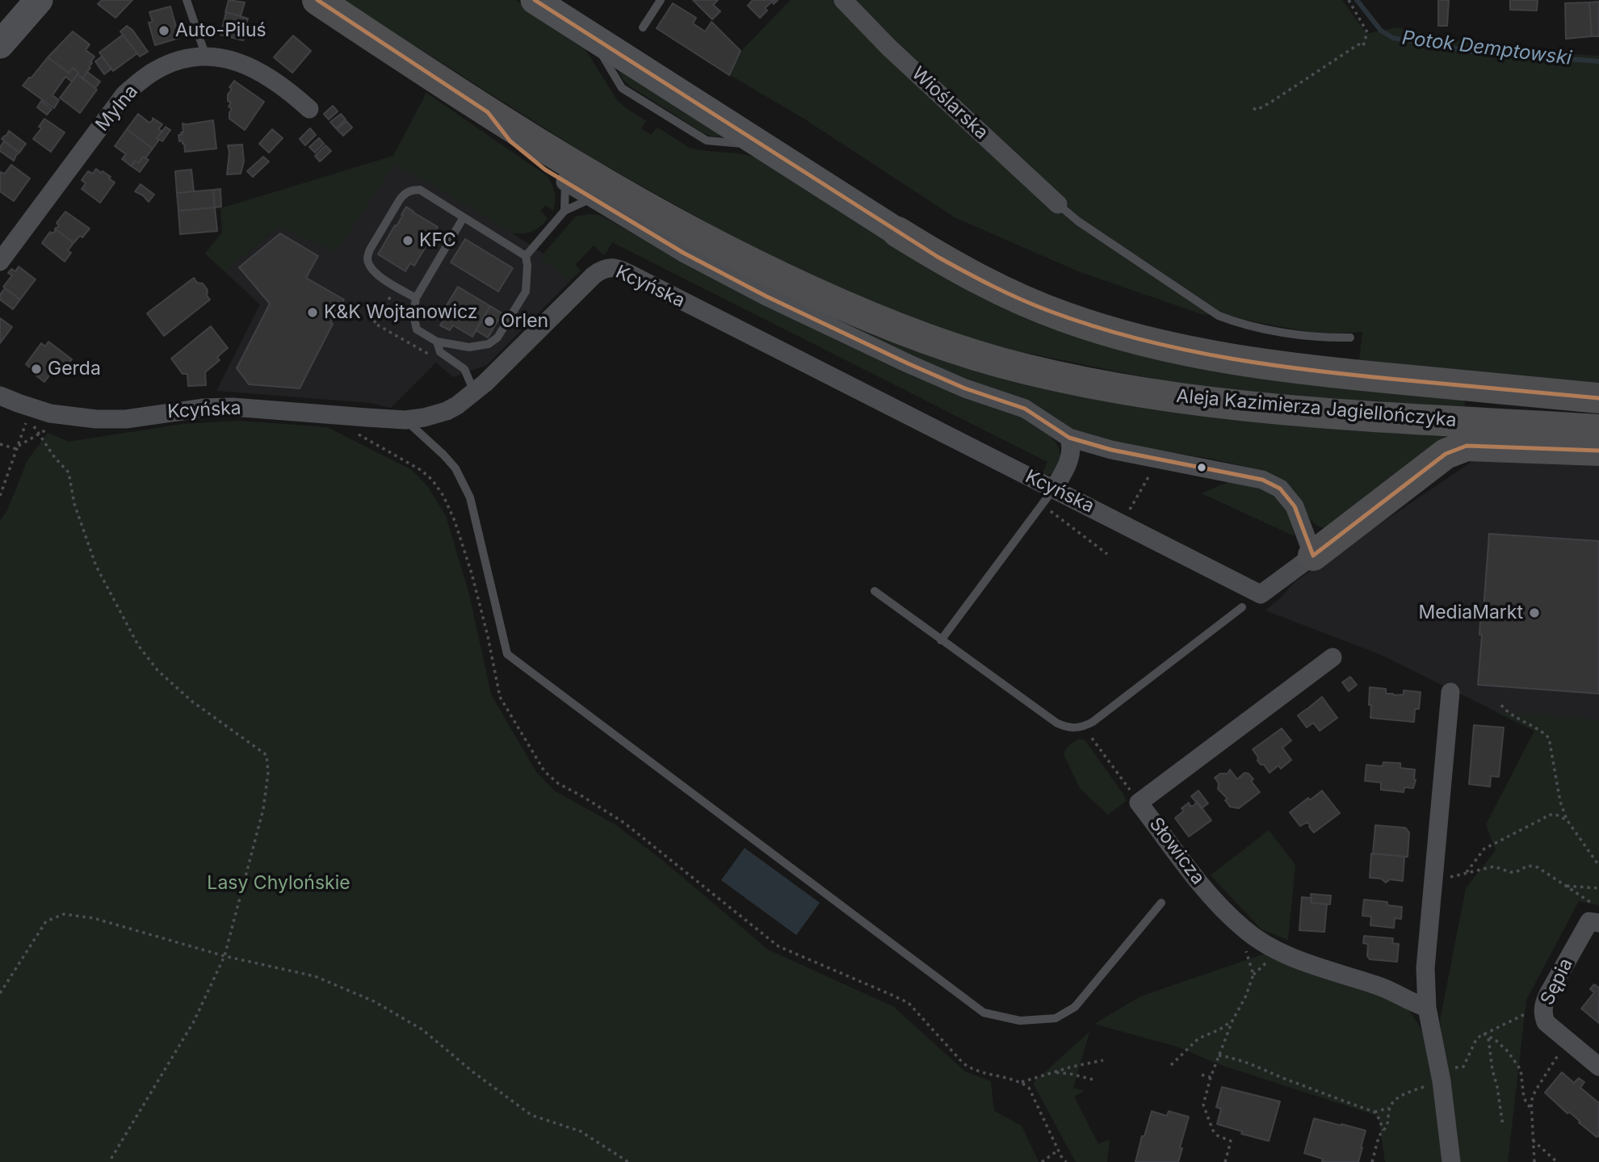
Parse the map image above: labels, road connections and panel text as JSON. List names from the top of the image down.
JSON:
{
  "streets": {
    "highway": ["Aleja Kazimierza Jagiellończyka"],
    "street": [
      "Wioślarska",
      "Mylna",
      "Kcyńska",
      "Słowicza",
      "Sępia"
    ]
  },
  "water": ["Potok Demptowski"],
  "parks": ["Lasy Chylońskie"],
  "places": [
    "Auto-Piluś",
    "KFC",
    "K&K Wojtanowicz",
    "Orlen",
    "Gerda",
    "MediaMarkt"
  ]
}
